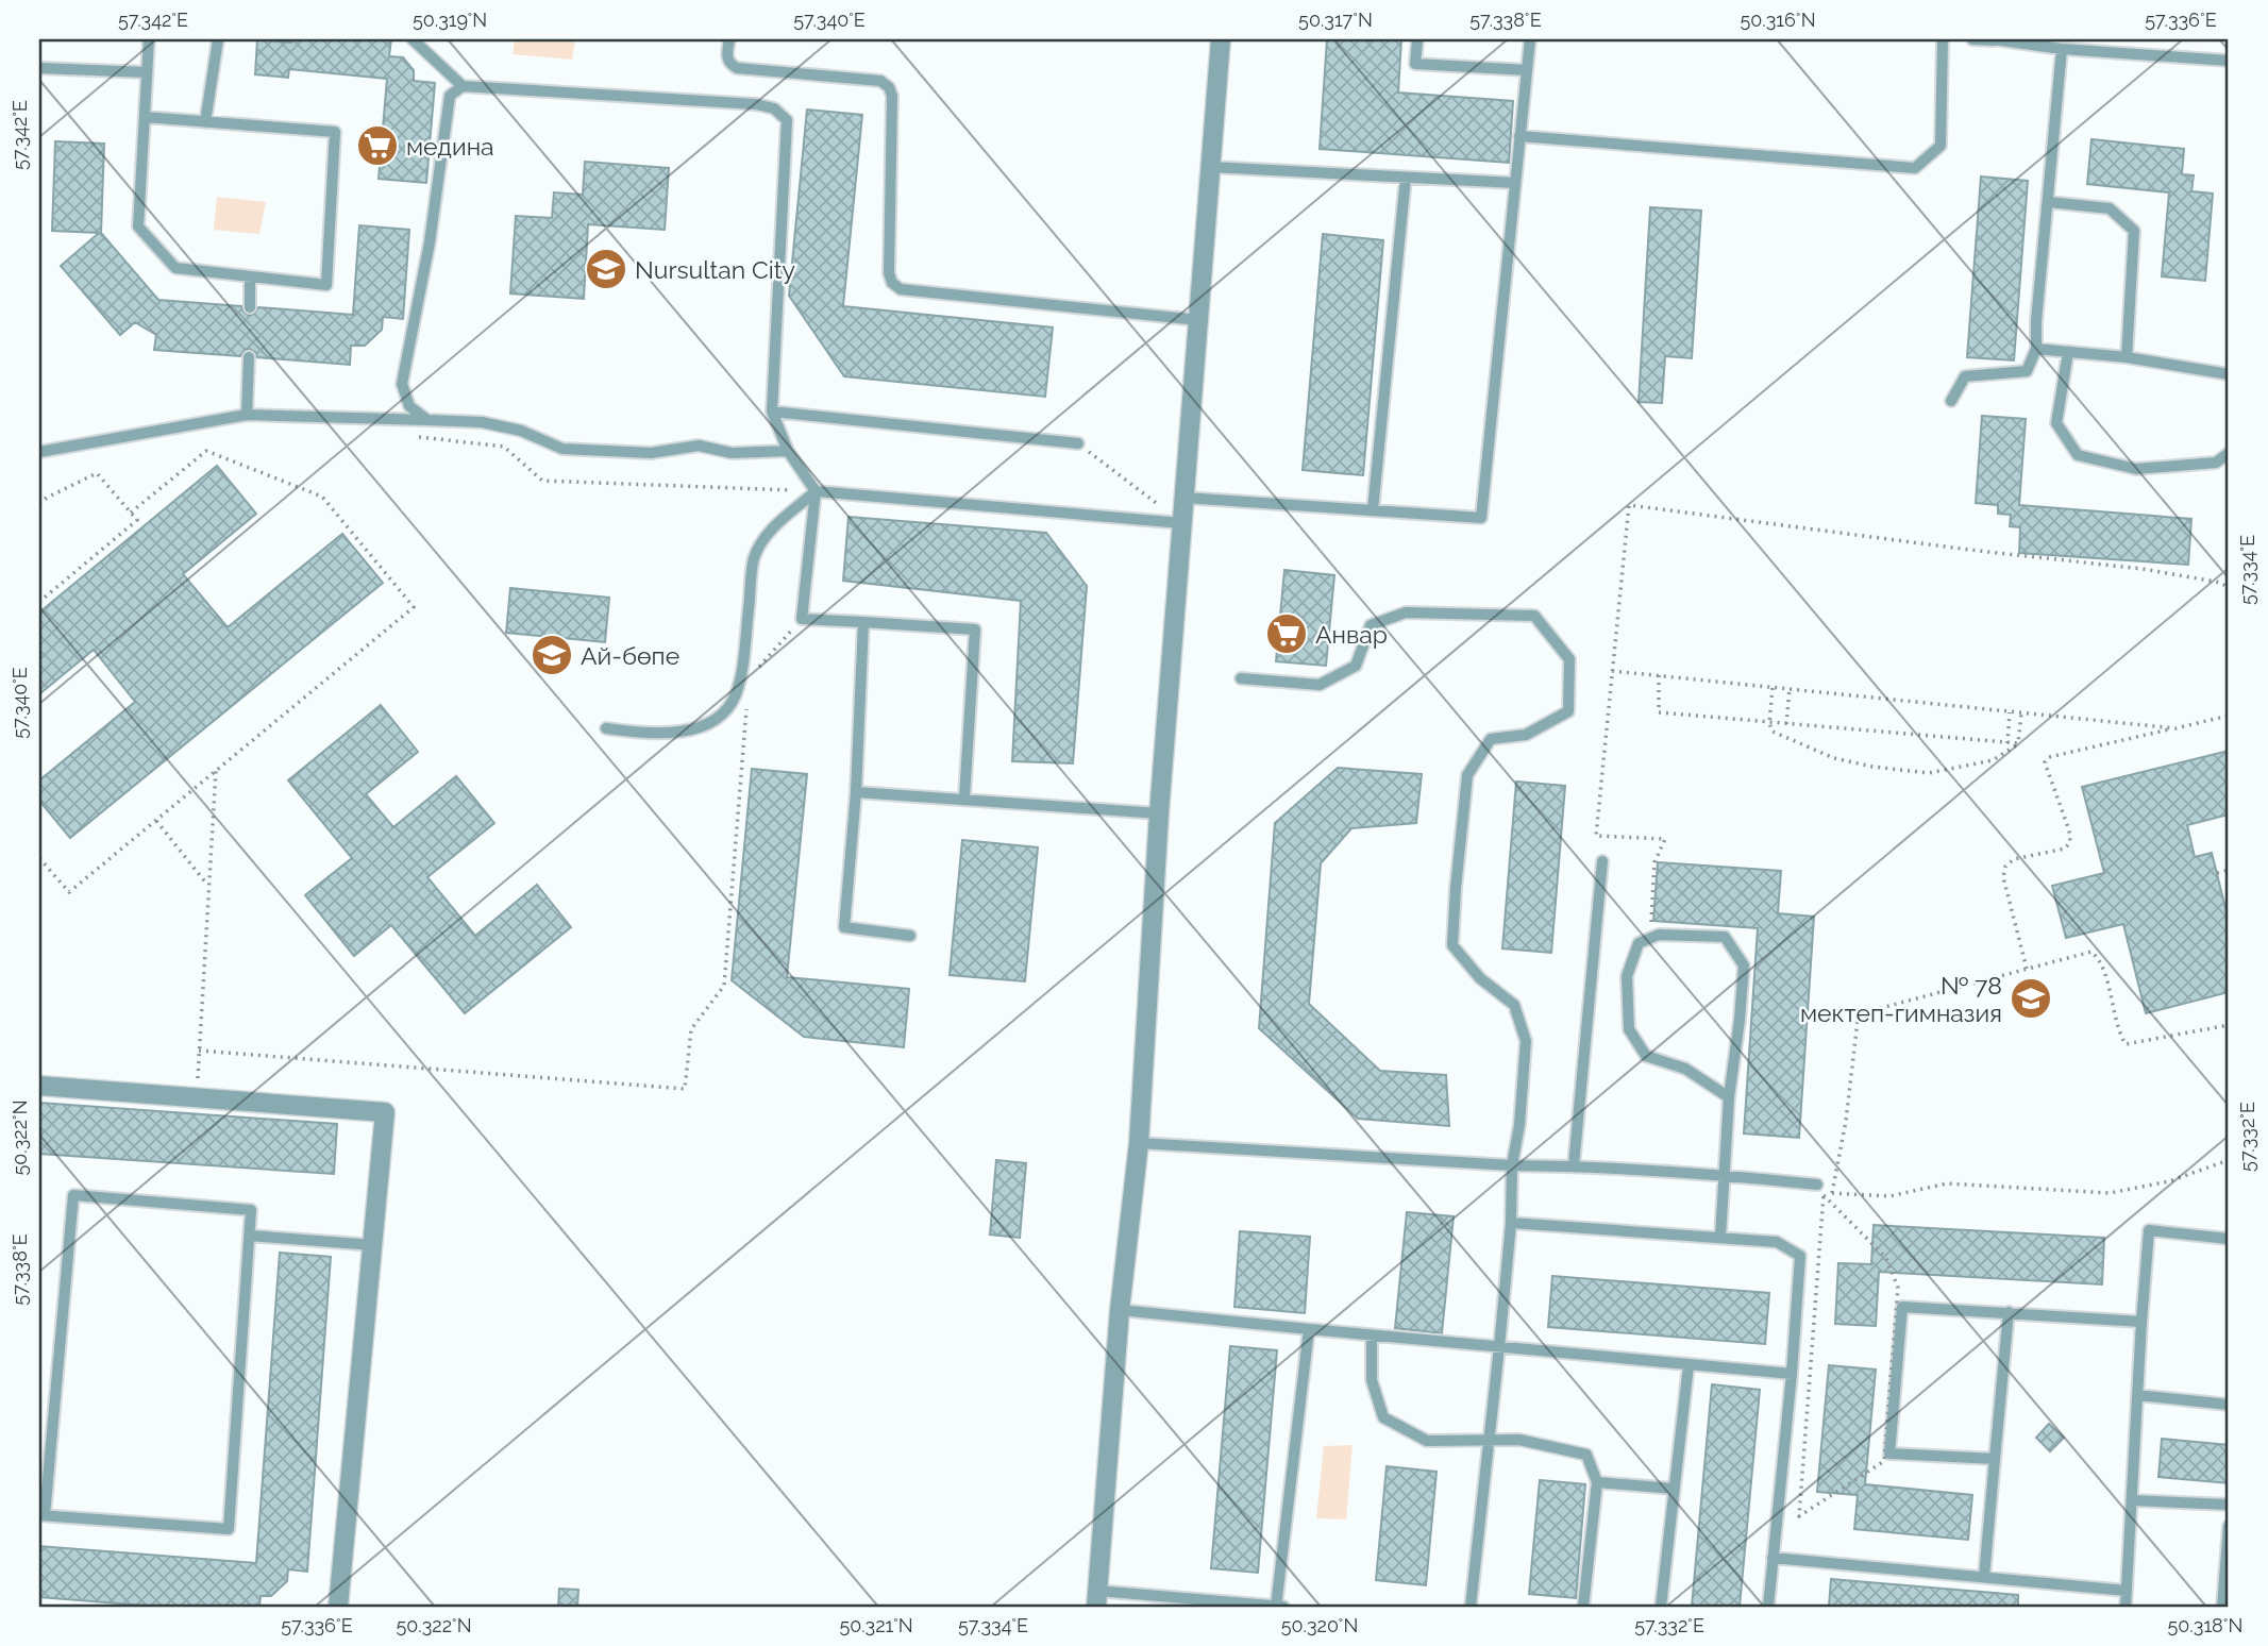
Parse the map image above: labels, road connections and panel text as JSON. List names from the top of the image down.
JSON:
{
  "places": {
    "supermarket": ["медина", "Анвар"],
    "school or university": ["Nursultan City", "Ай-бөпе", "№ 78 мектеп-гимназия"]
  },
  "coordinates": [
    "57.342°E",
    "50.319°N",
    "57.340°E",
    "50.317°N",
    "57.338°E",
    "50.316°N",
    "57.336°E",
    "57.334°E",
    "57.332°E",
    "50.322°N",
    "50.321°N",
    "50.320°N",
    "50.318°N"
  ]
}
